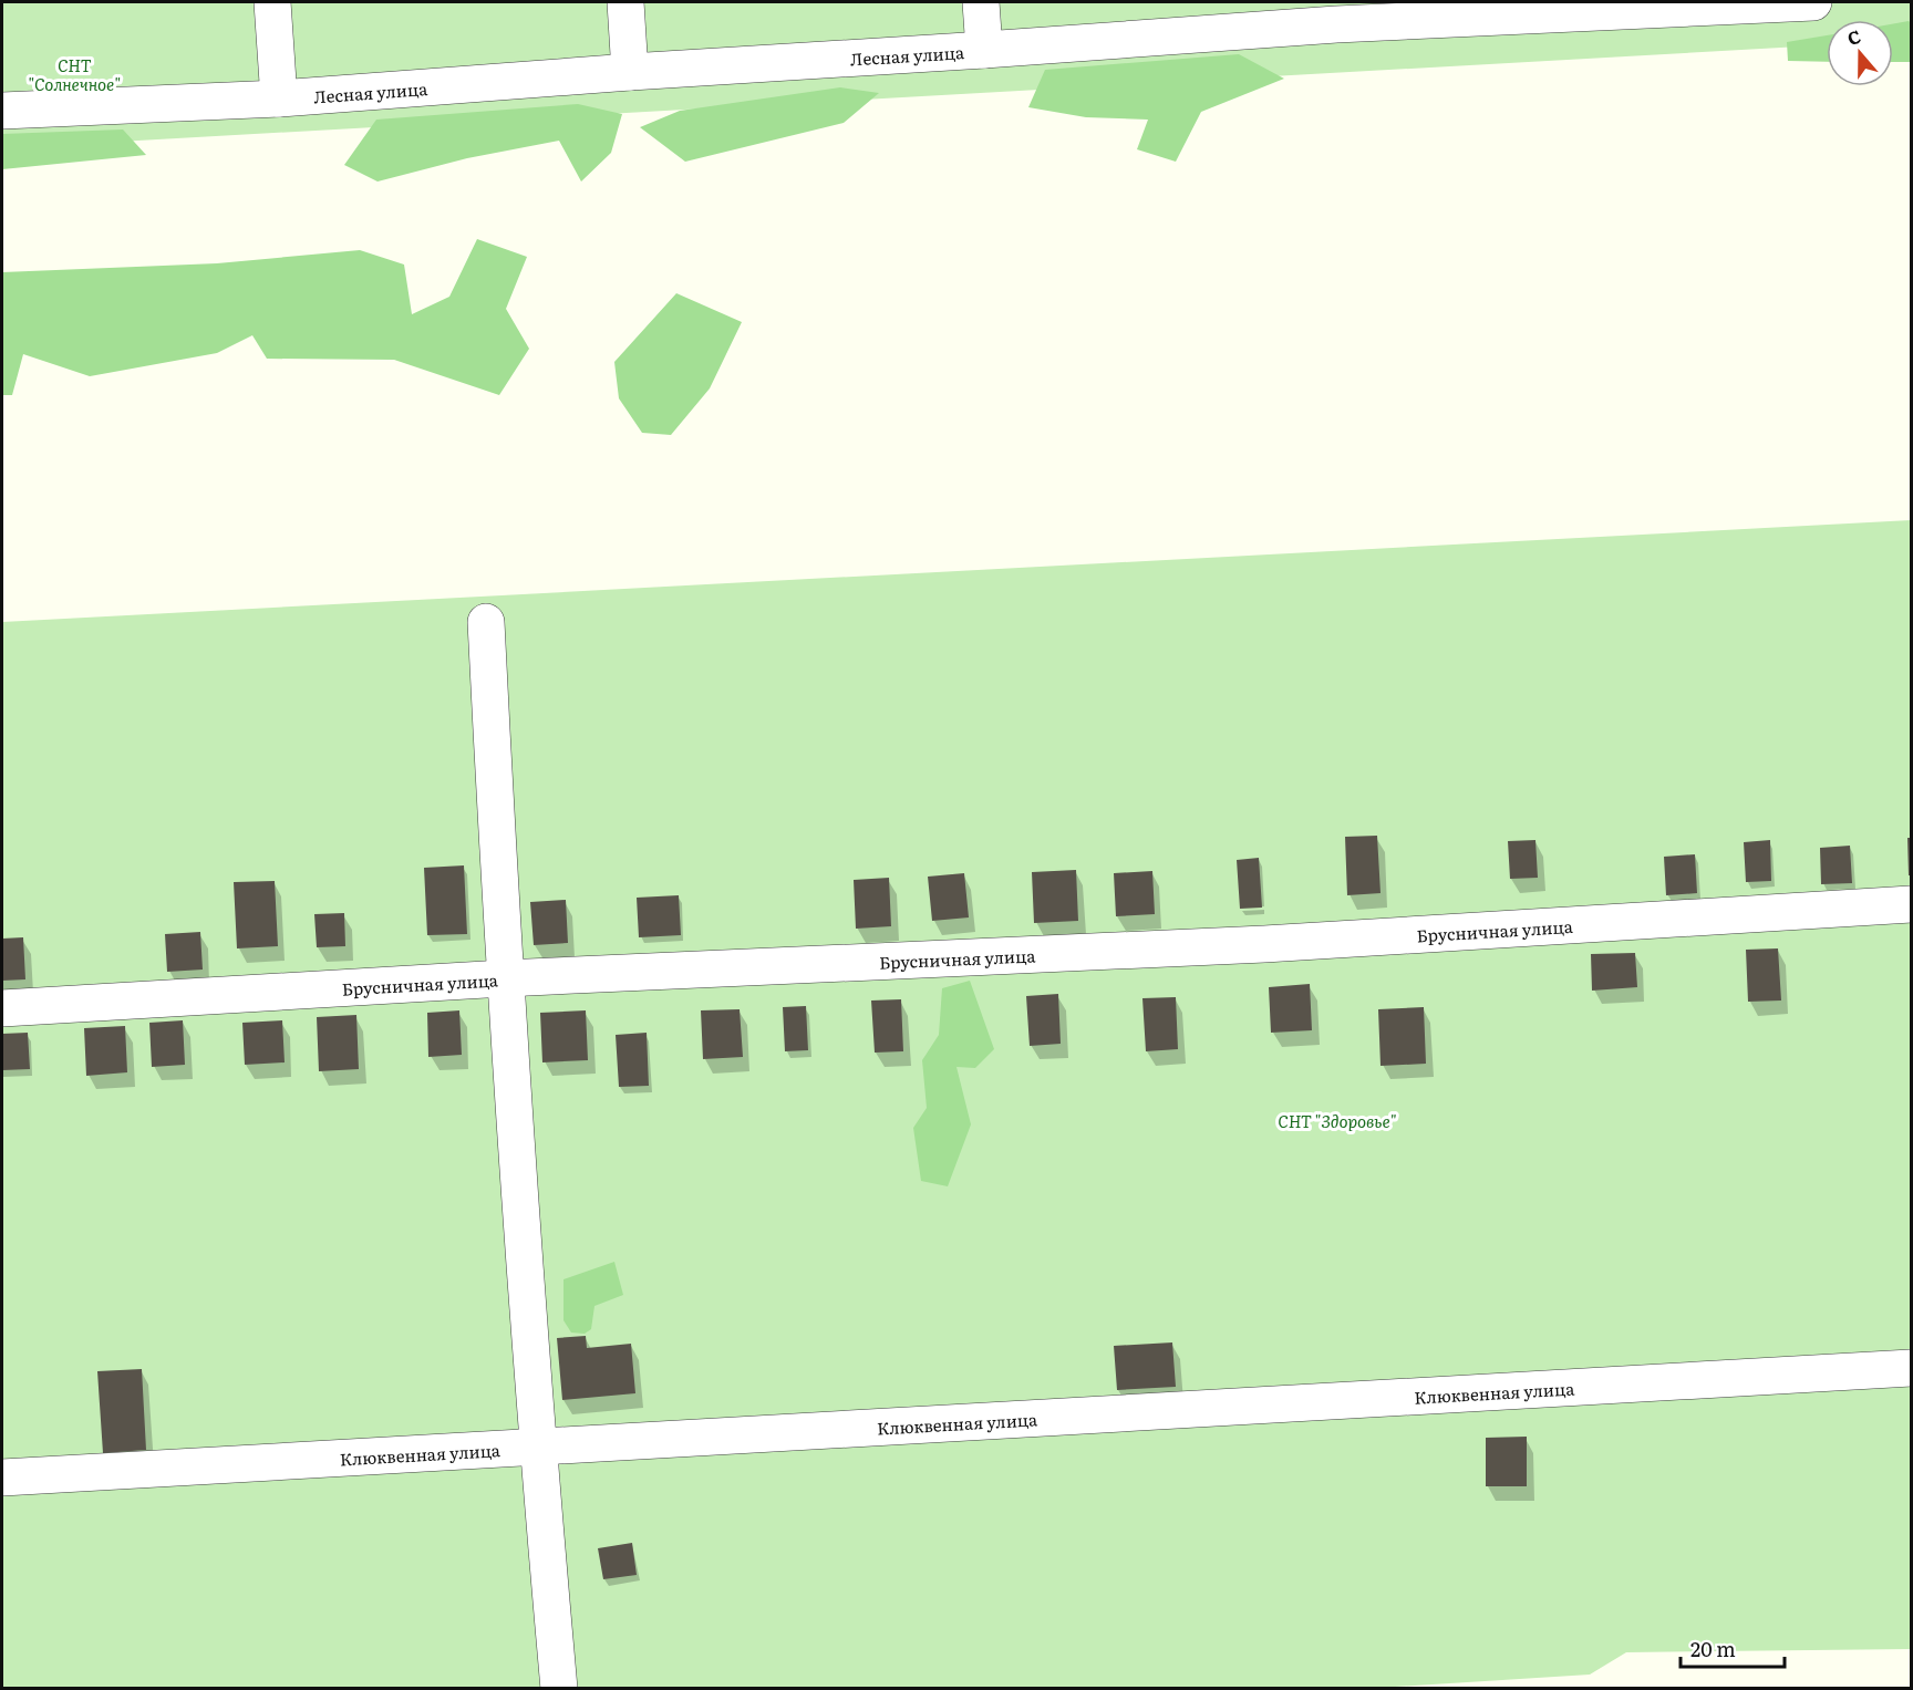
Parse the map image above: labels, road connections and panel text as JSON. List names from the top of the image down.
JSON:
{
  "streets": {
    "street": ["Лесная улица", "Брусничная улица", "Клюквенная улица"]
  },
  "parks": ["СНТ \"Солнечное\"", "СНТ \"Здоровье\""],
  "scale_bar": "20 m",
  "north": "top"
}
